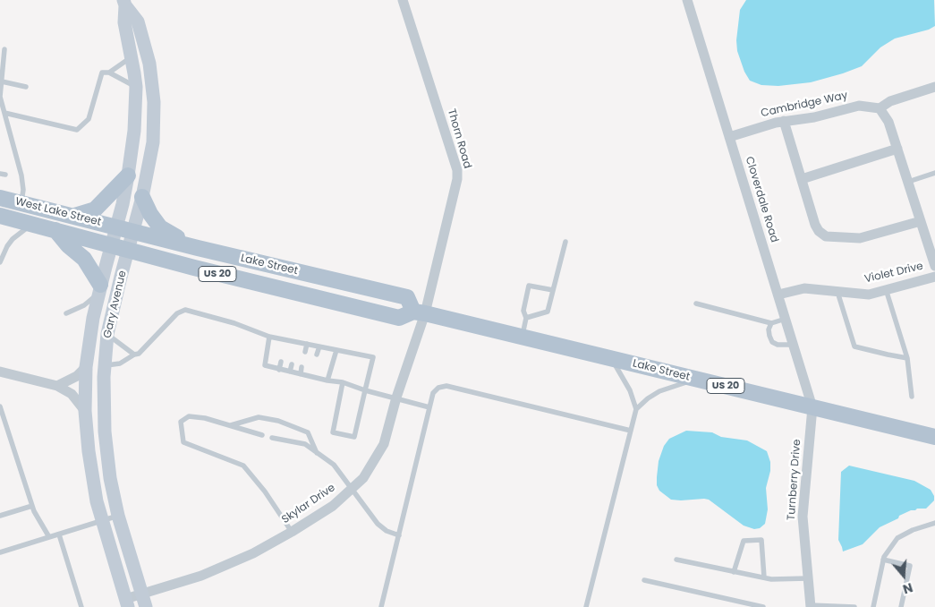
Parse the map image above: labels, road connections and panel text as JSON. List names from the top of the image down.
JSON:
{
  "streets": {
    "main road": [
      "West Lake Street",
      "Lake Street",
      "US 20",
      "Gary Avenue"
    ],
    "street": [
      "Cambridge Way",
      "Thorn Road",
      "Cloverdale Road",
      "Violet Drive",
      "Turnberry Drive",
      "Skylar Drive"
    ]
  },
  "crossings": [
    ["Cambridge Way", "Cloverdale Road"],
    ["Thorn Road", "Lake Street"],
    ["Thorn Road", "Skylar Drive"],
    ["Cloverdale Road", "Lake Street"],
    ["Cloverdale Road", "Violet Drive"],
    ["Cloverdale Road", "Turnberry Drive"],
    ["West Lake Street", "Lake Street"],
    ["West Lake Street", "Gary Avenue"],
    ["Lake Street", "Gary Avenue"],
    ["Lake Street", "Turnberry Drive"],
    ["Lake Street", "Skylar Drive"],
    ["Gary Avenue", "Skylar Drive"]
  ],
  "north": "bottom"
}
